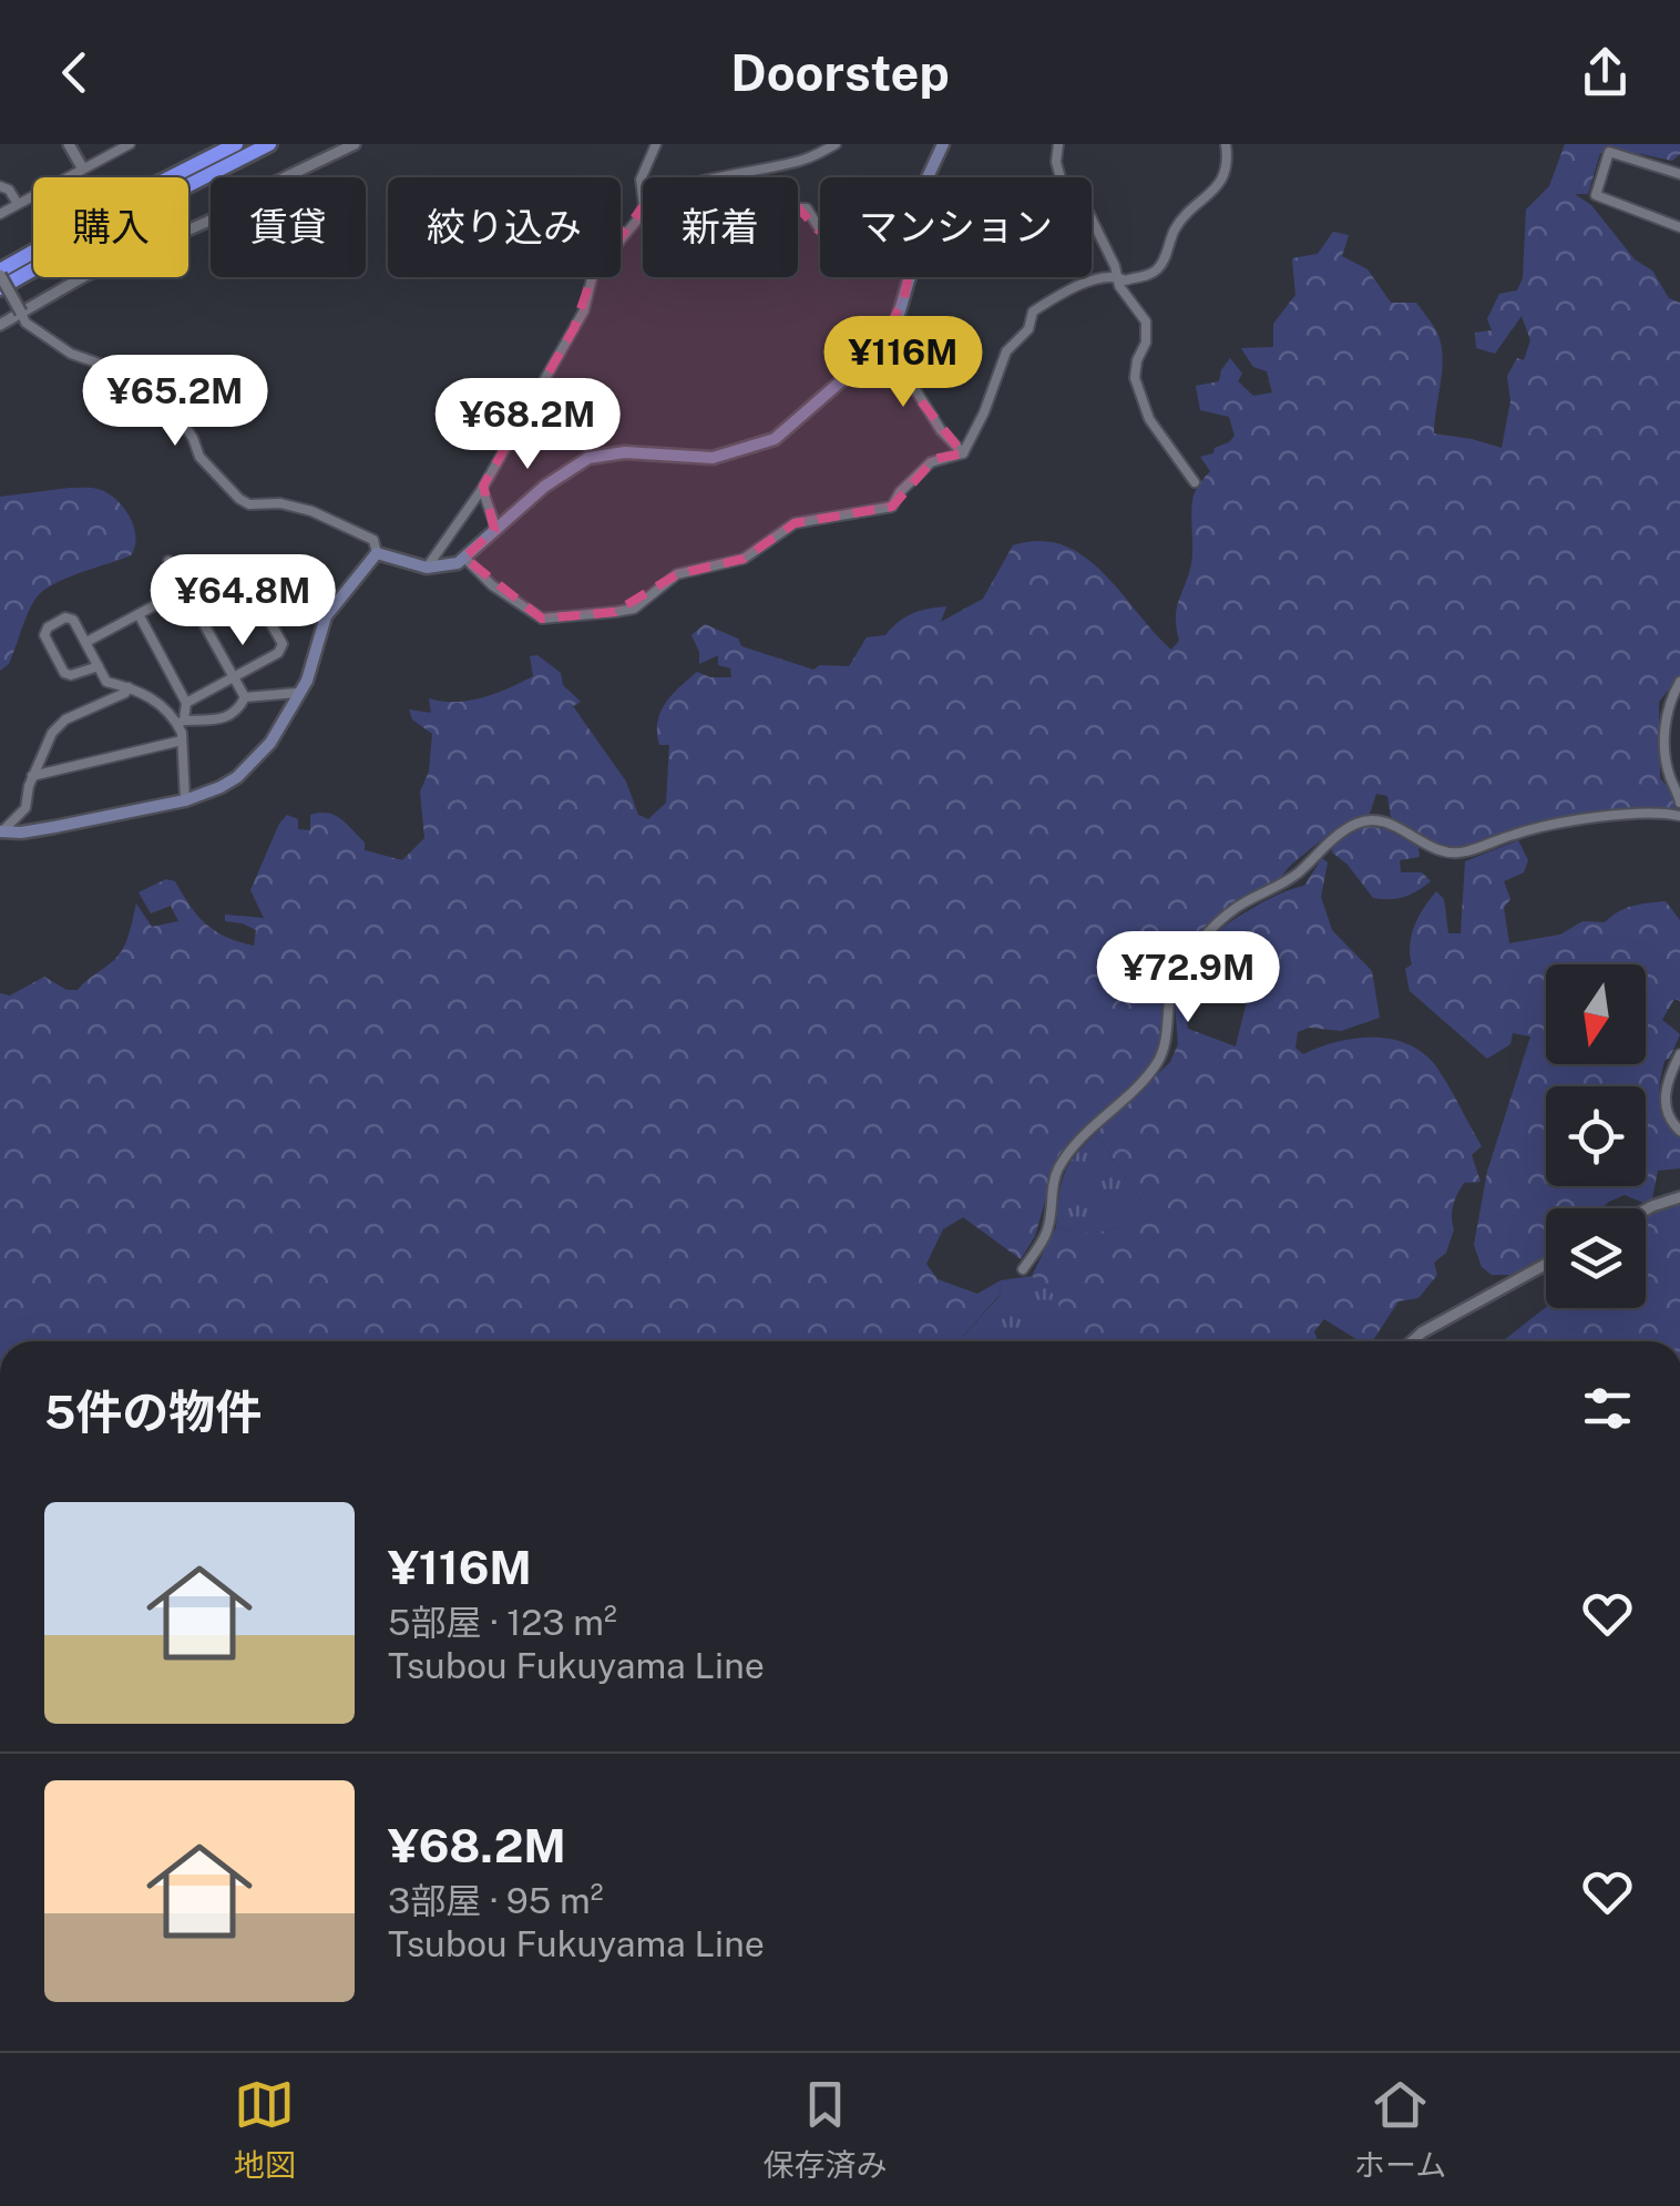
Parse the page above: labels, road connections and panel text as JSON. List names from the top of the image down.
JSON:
{
  "north": "bottom",
  "page": {
    "header": "Doorstep",
    "chip": [
      "購入",
      "賃貸",
      "絞り込み",
      "新着",
      "マンション"
    ],
    "price": [
      "¥116M",
      "¥65.2M",
      "¥68.2M",
      "¥64.8M",
      "¥72.9M"
    ],
    "heading": "5件の物件",
    "list": [
      {
        "name": "¥116M",
        "note": "5部屋 · 123 m² · Tsubou Fukuyama Line"
      },
      {
        "name": "¥68.2M",
        "note": "3部屋 · 95 m² · Tsubou Fukuyama Line"
      }
    ],
    "tabs": ["地図", "保存済み", "ホーム"]
  }
}
